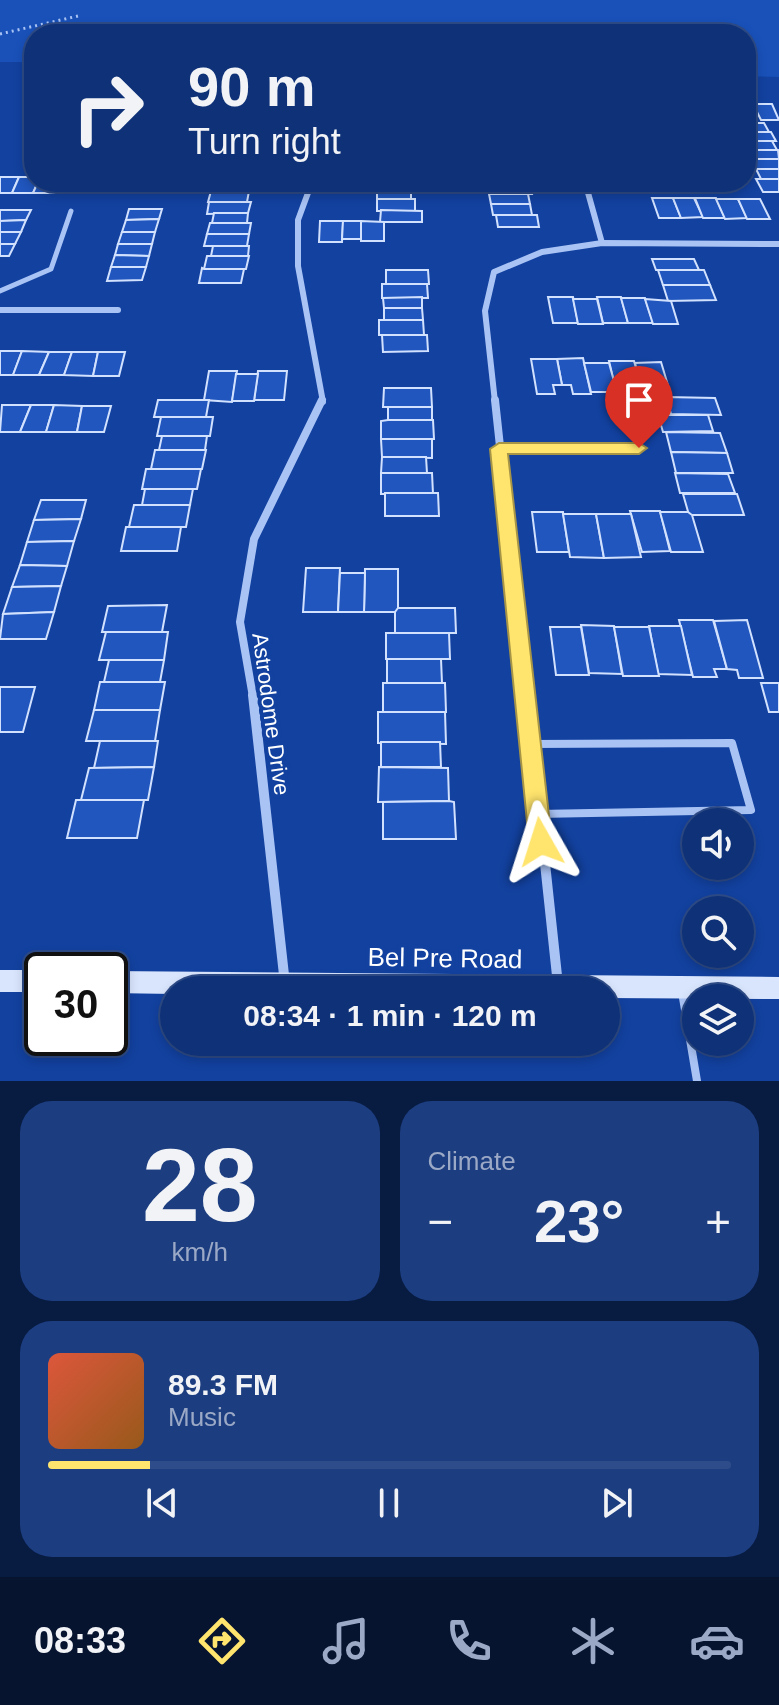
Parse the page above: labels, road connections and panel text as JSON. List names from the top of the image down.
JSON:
{
  "streets": {
    "main road": ["Bel Pre Road"],
    "street": ["Astrodome Drive"]
  },
  "page": {
    "turn": ["90 m", "Turn right"],
    "limit": "30",
    "trip": "08:34 · 1 min · 120 m",
    "tile": [
      ["28", "km/h"],
      "Climate"
    ],
    "heat": ["−", "23°", "+"],
    "song": ["89.3 FM", "Music"],
    "tabs": "08:33"
  }
}
